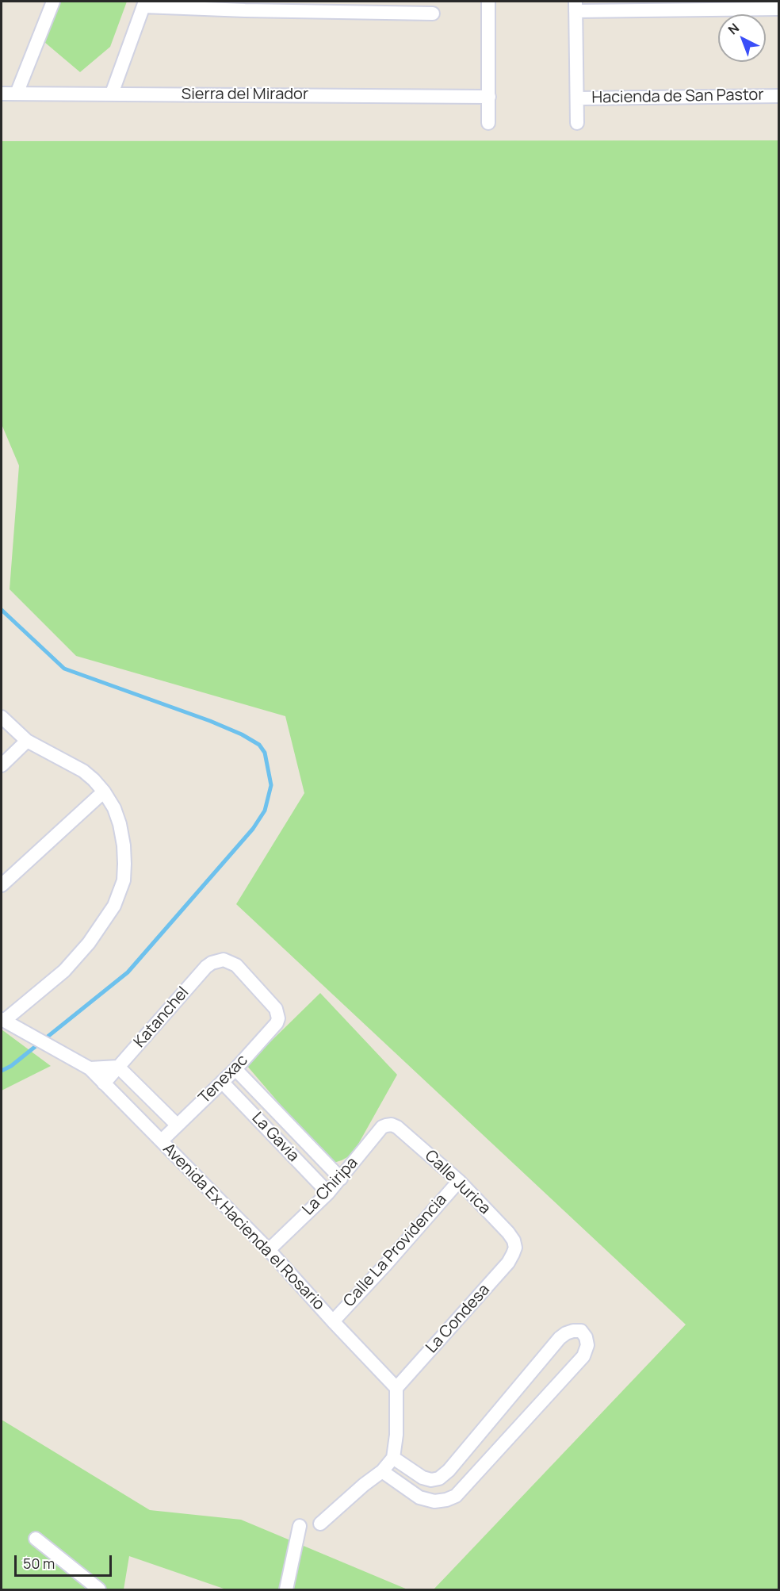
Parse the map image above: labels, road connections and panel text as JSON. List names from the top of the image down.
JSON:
{
  "streets": {
    "street": [
      "Sierra del Mirador",
      "Hacienda de San Pastor",
      "Katanchel",
      "Tenexac",
      "La Gavia",
      "Calle Jurica",
      "La Chiripa",
      "Avenida Ex Hacienda el Rosario",
      "Calle La Providencia",
      "La Condesa"
    ]
  },
  "crossings": [
    ["Katanchel", "Tenexac"],
    ["Katanchel", "Avenida Ex Hacienda el Rosario"],
    ["Tenexac", "La Gavia"],
    ["Tenexac", "Avenida Ex Hacienda el Rosario"],
    ["La Gavia", "La Chiripa"],
    ["Calle Jurica", "La Chiripa"],
    ["Calle Jurica", "Calle La Providencia"],
    ["Calle Jurica", "La Condesa"],
    ["La Chiripa", "Avenida Ex Hacienda el Rosario"],
    ["Avenida Ex Hacienda el Rosario", "Calle La Providencia"],
    ["Avenida Ex Hacienda el Rosario", "La Condesa"]
  ],
  "scale_bar": "50 m",
  "north": "top left"
}
